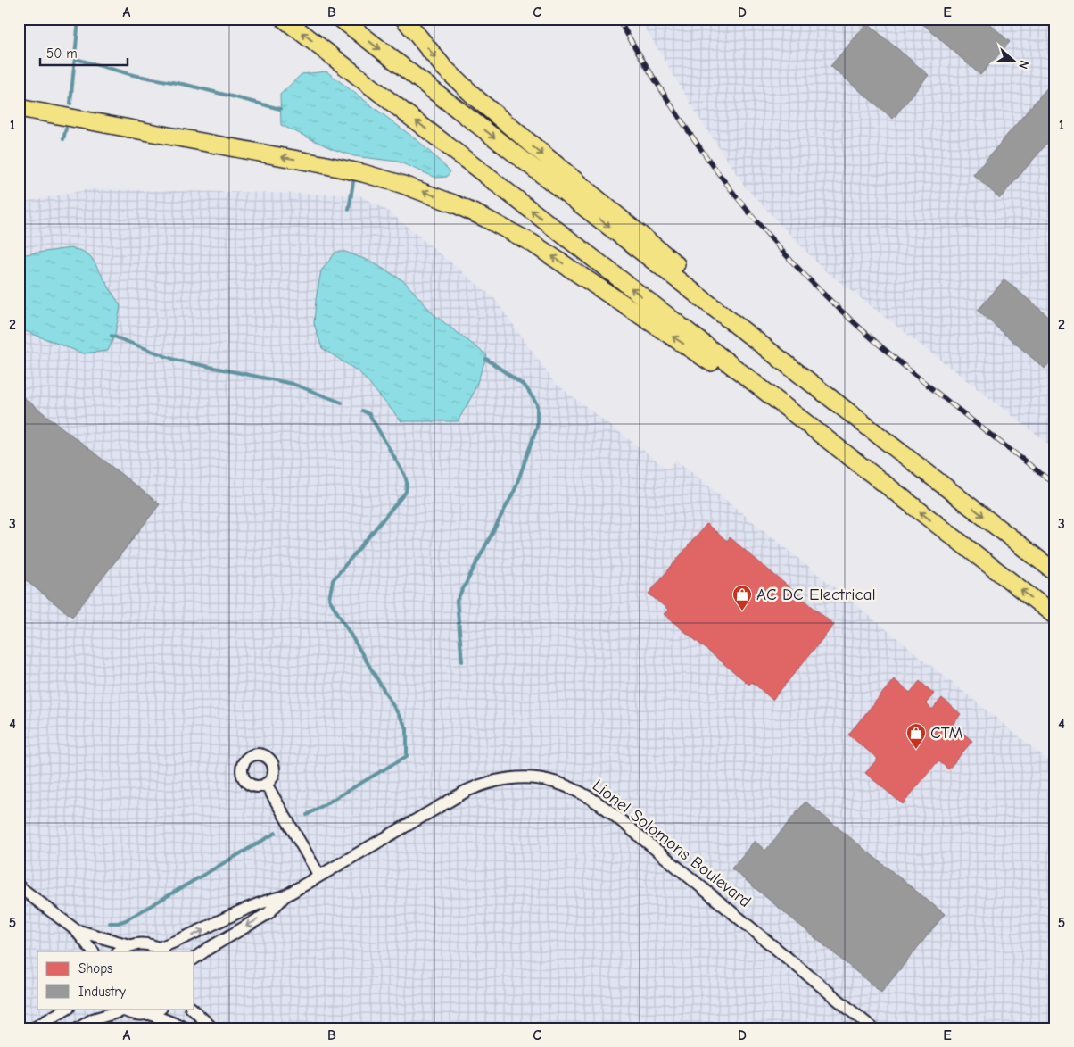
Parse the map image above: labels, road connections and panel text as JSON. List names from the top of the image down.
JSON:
{
  "streets": {
    "street": ["Lionel Solomons Boulevard"]
  },
  "places": {
    "shop": ["AC DC Electrical", "CTM"]
  },
  "legend": ["Shops", "Industry"],
  "scale_bar": "50 m",
  "north": "right",
  "grid": {
    "columns": [
      "A",
      "B",
      "C",
      "D",
      "E"
    ],
    "rows": [
      "1",
      "2",
      "3",
      "4",
      "5"
    ]
  }
}
